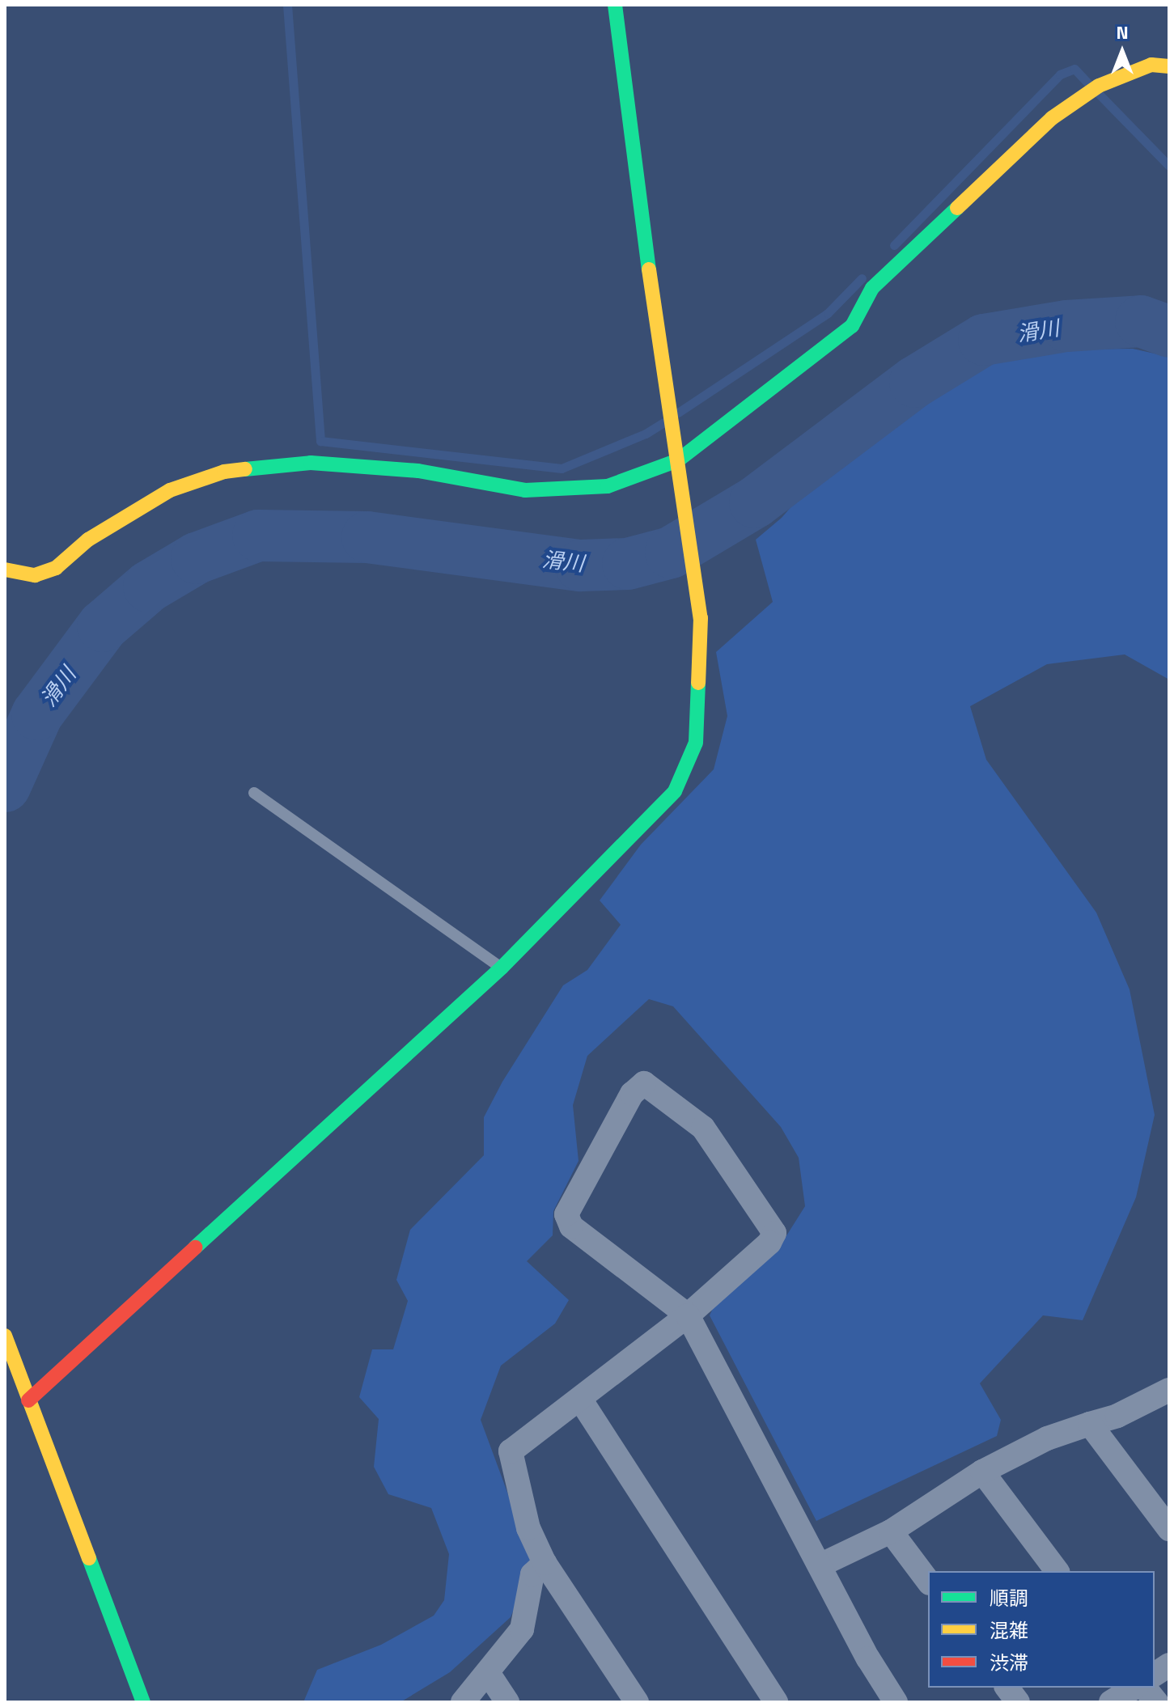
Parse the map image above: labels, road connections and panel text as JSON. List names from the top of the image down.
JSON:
{
  "water": ["滑川"],
  "legend": ["順調", "混雑", "渋滞"],
  "north": "top"
}
